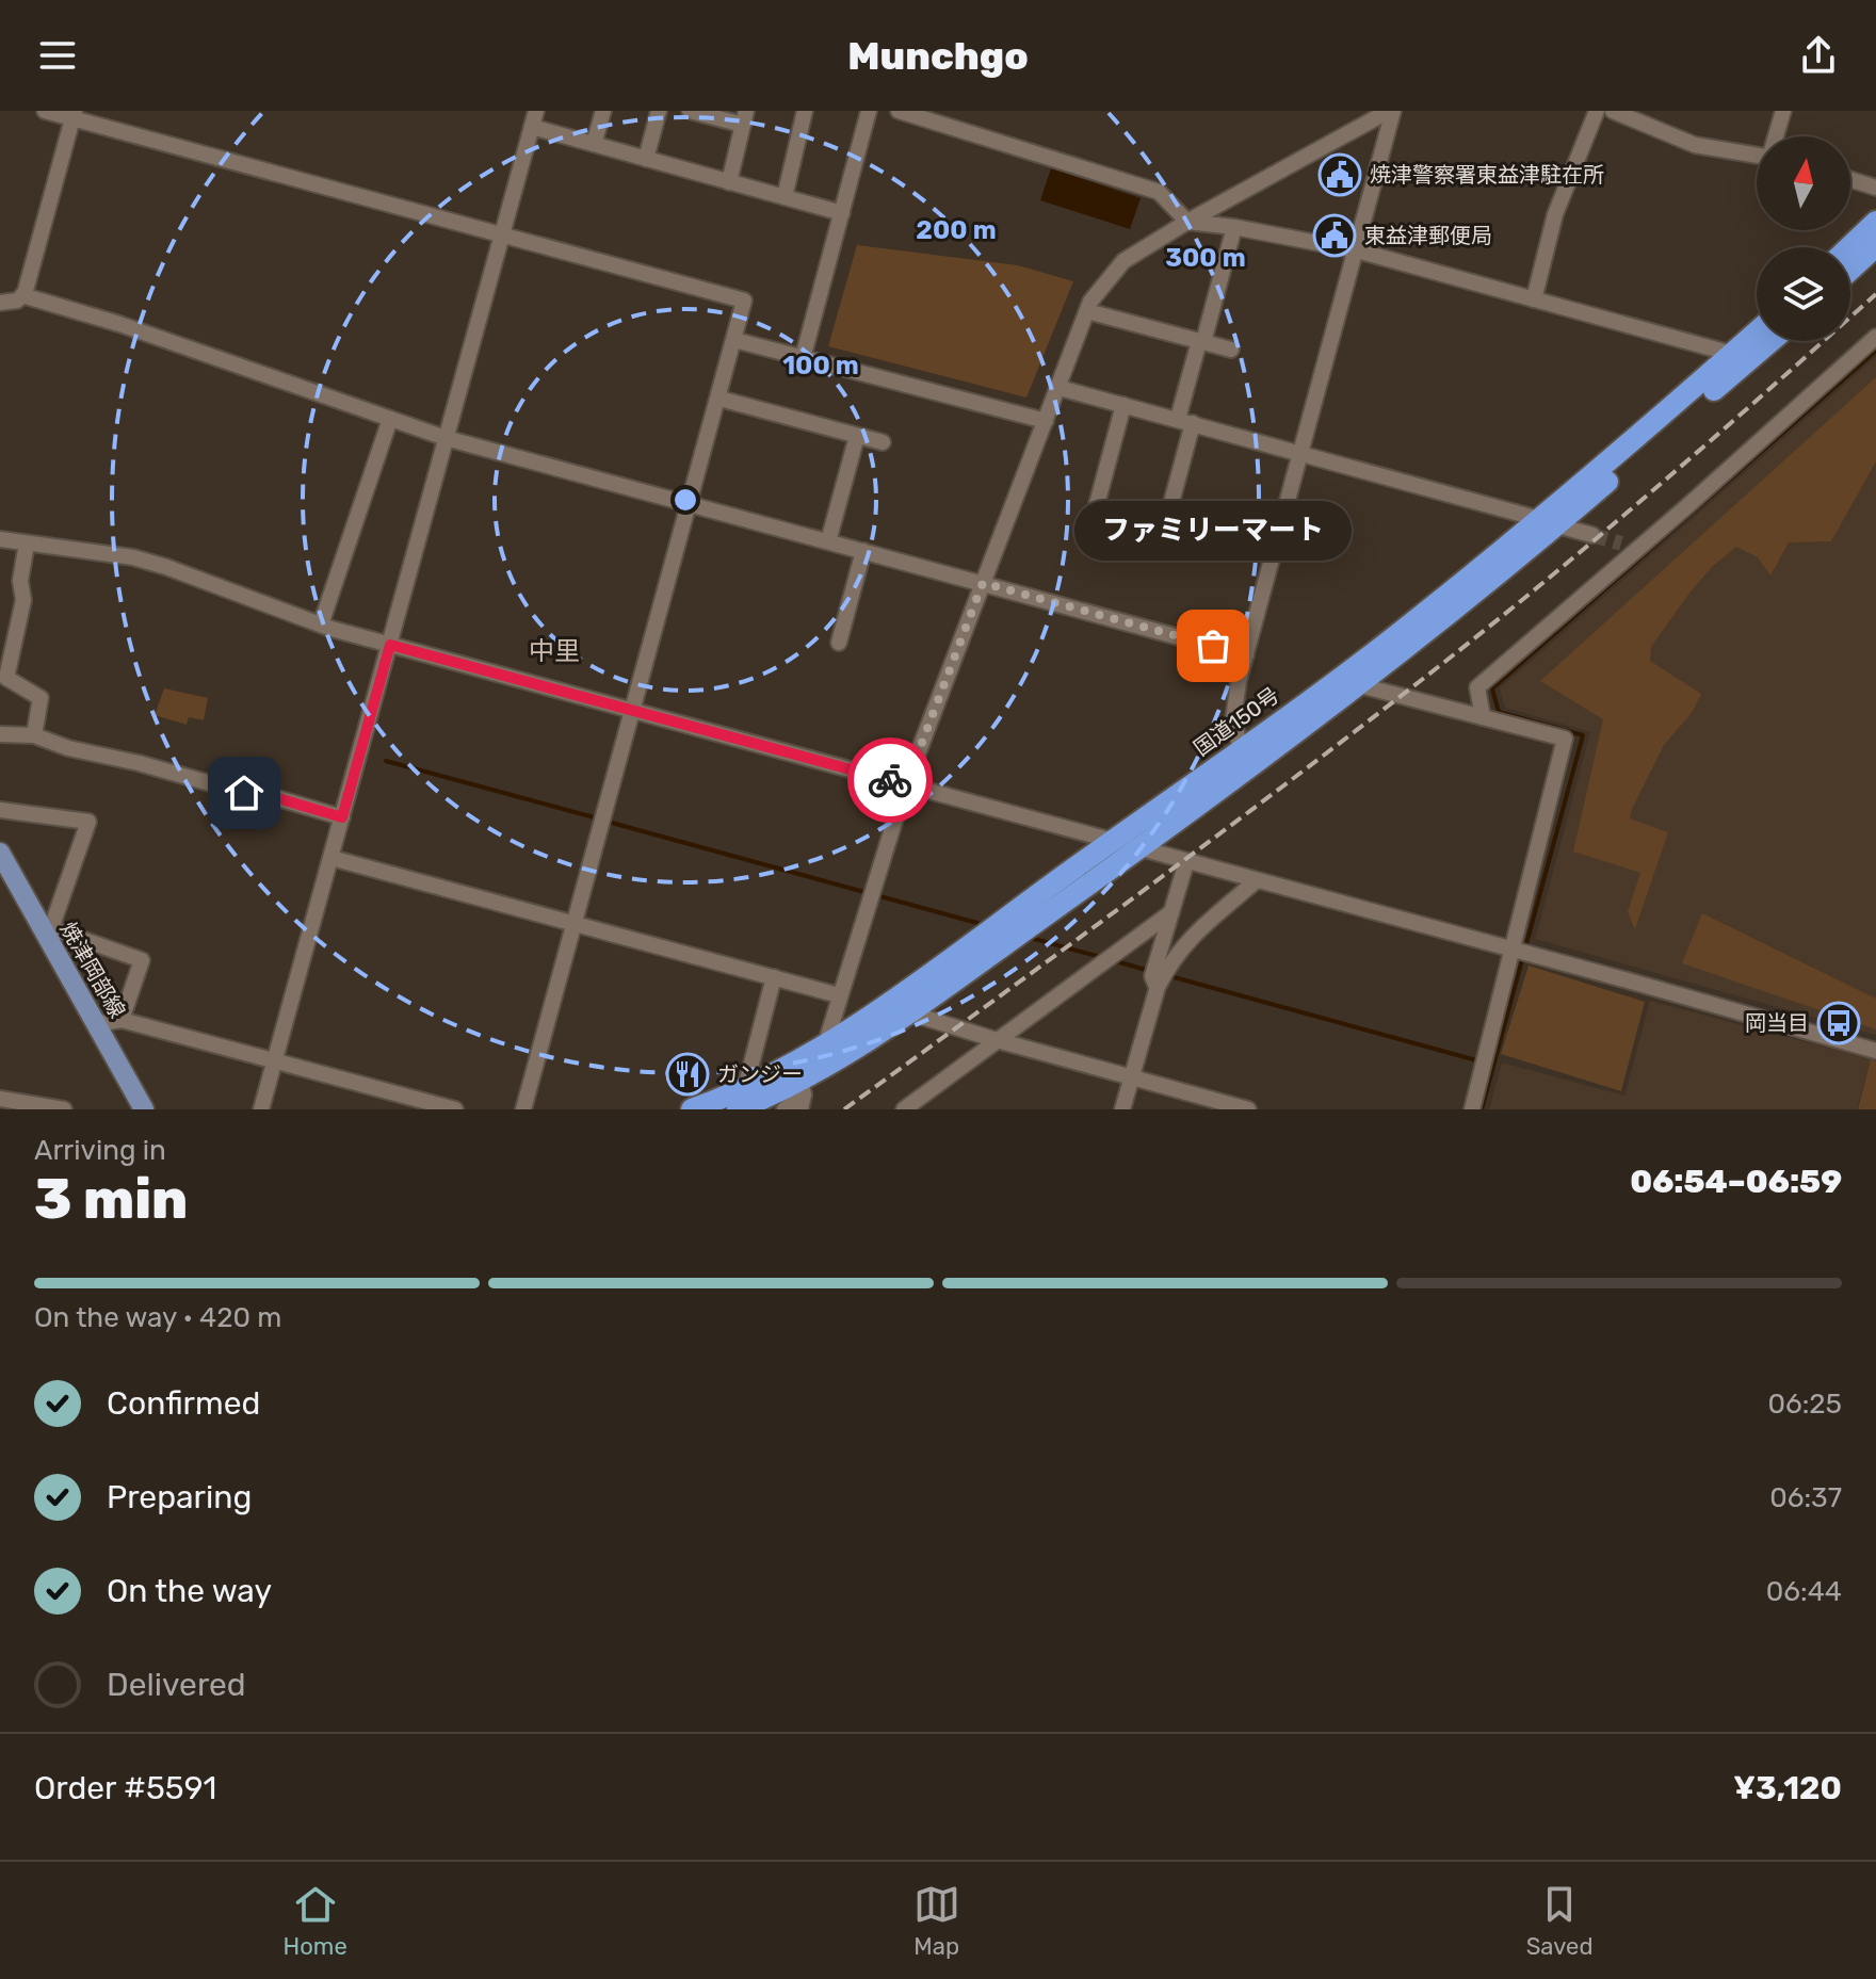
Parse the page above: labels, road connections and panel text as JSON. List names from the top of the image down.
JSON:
{
  "streets": {
    "highway": ["国道150号"],
    "main road": ["焼津岡部線"]
  },
  "districts": ["中里"],
  "places": {
    "public building": ["焼津警察署東益津駐在所", "東益津郵便局"],
    "other": ["ファミリーマート"],
    "bus stop": ["岡当目"],
    "restaurant": ["ガンジー"]
  },
  "north": "top",
  "page": {
    "header": "Munchgo",
    "bubble": "ファミリーマート",
    "heading": ["3 min", "Arriving in", "06:54–06:59"],
    "panel": ["Order #5591", "¥3,120"],
    "bar": "On the way · 420 m",
    "list": [
      ["Confirmed", "06:25"],
      ["Preparing", "06:37"],
      ["On the way", "06:44"],
      "Delivered"
    ],
    "tabs": ["Home", "Map", "Saved"]
  },
  "rings": ["200 m", "300 m", "100 m"]
}
